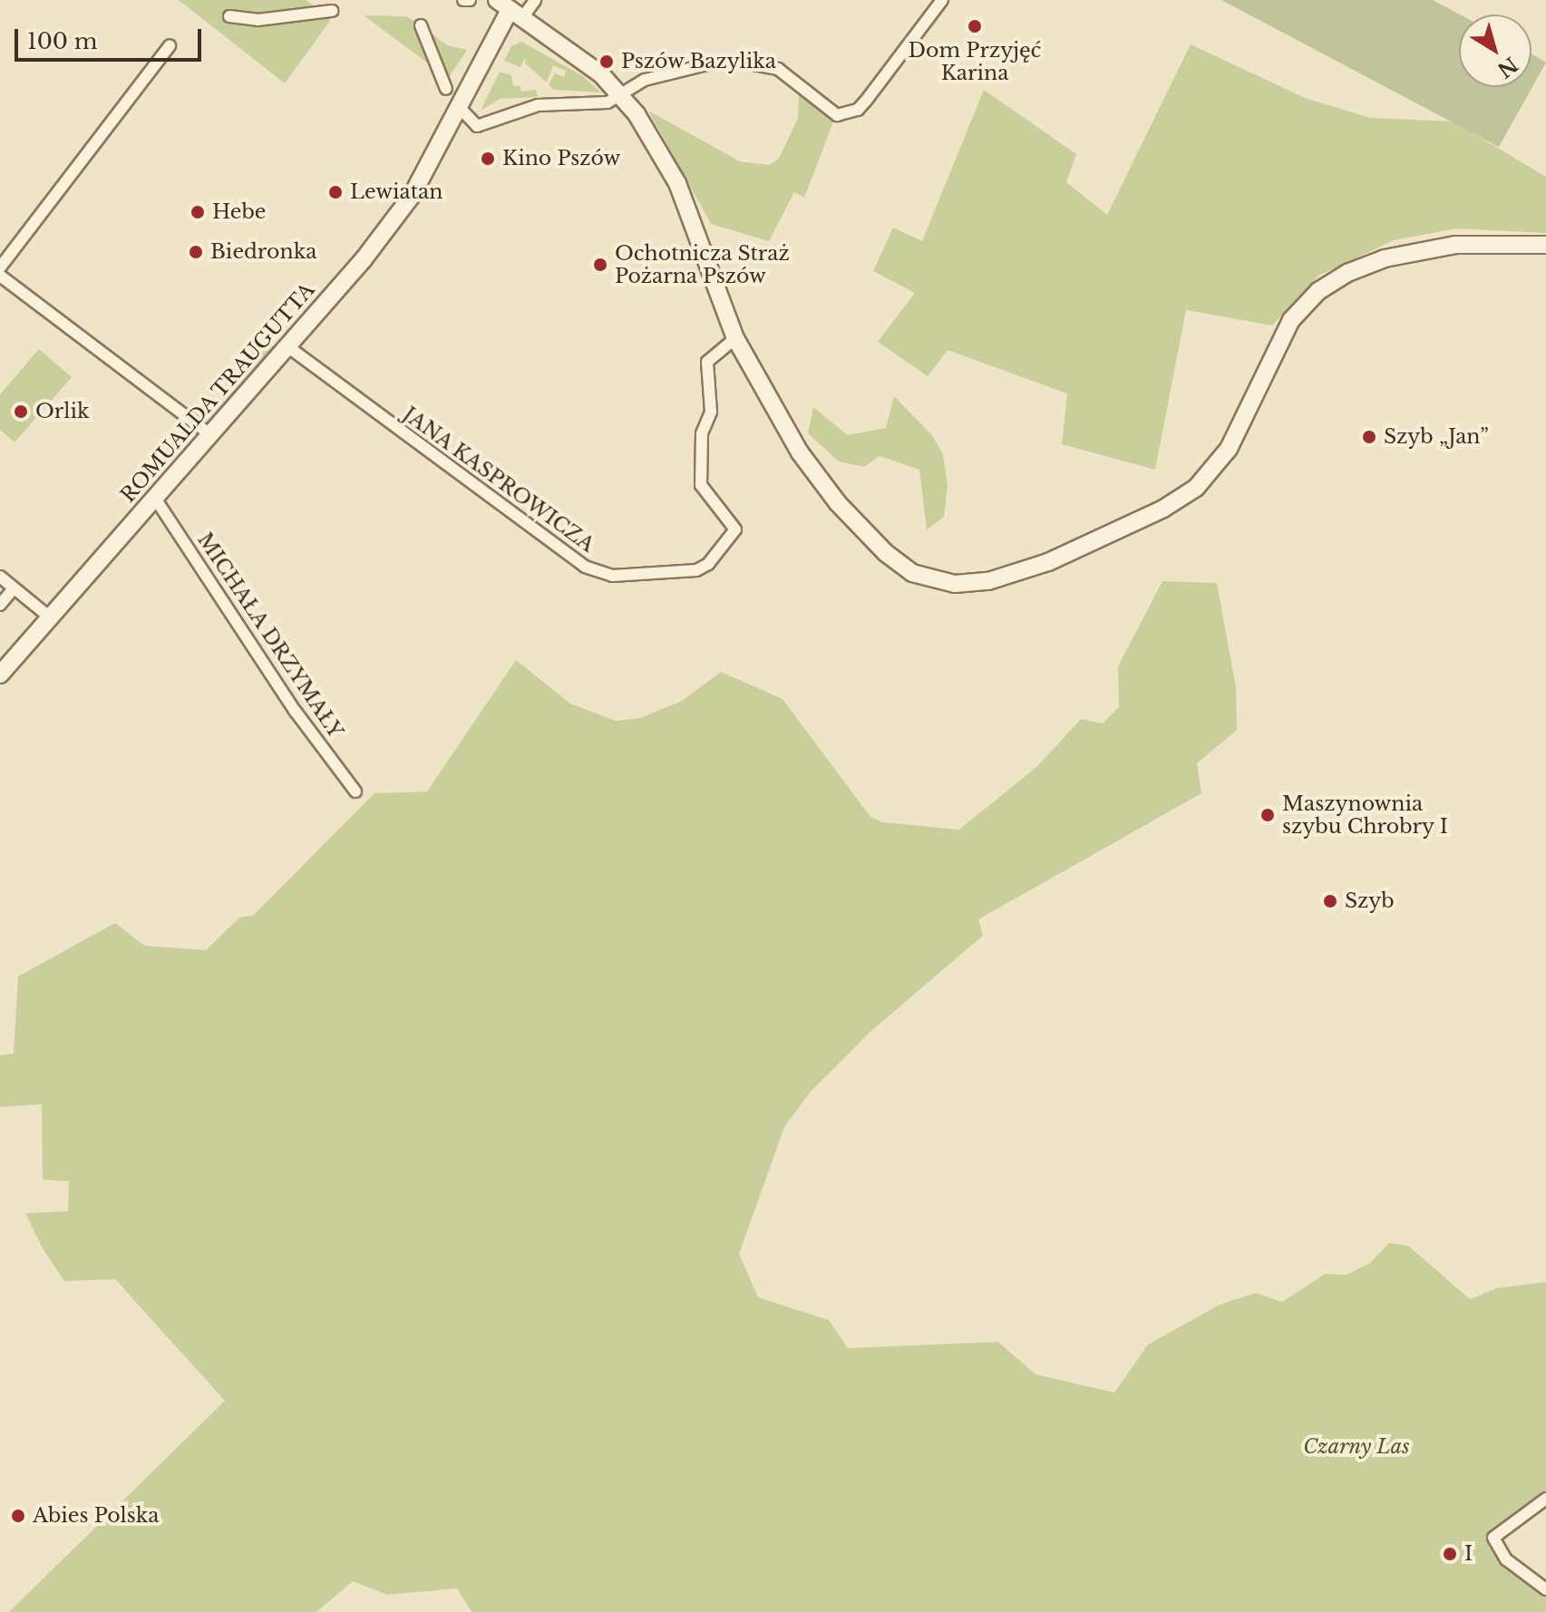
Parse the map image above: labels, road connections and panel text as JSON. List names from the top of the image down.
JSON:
{
  "streets": {
    "main road": ["ROMUALDA TRAUGUTTA"],
    "street": ["JANA KASPROWICZA", "MICHAŁA DRZYMAŁY"]
  },
  "crossings": [
    ["ROMUALDA TRAUGUTTA", "JANA KASPROWICZA"],
    ["ROMUALDA TRAUGUTTA", "MICHAŁA DRZYMAŁY"]
  ],
  "parks": ["Czarny Las"],
  "places": [
    "Dom Przyjęć Karina",
    "Pszów Bazylika",
    "Kino Pszów",
    "Lewiatan",
    "Hebe",
    "Biedronka",
    "Ochotnicza Straż Pożarna Pszów",
    "Orlik",
    "Szyb „Jan”",
    "Maszynownia szybu Chrobry I",
    "Szyb",
    "Abies Polska",
    "I"
  ],
  "scale_bar": "100 m",
  "north": "bottom right"
}
